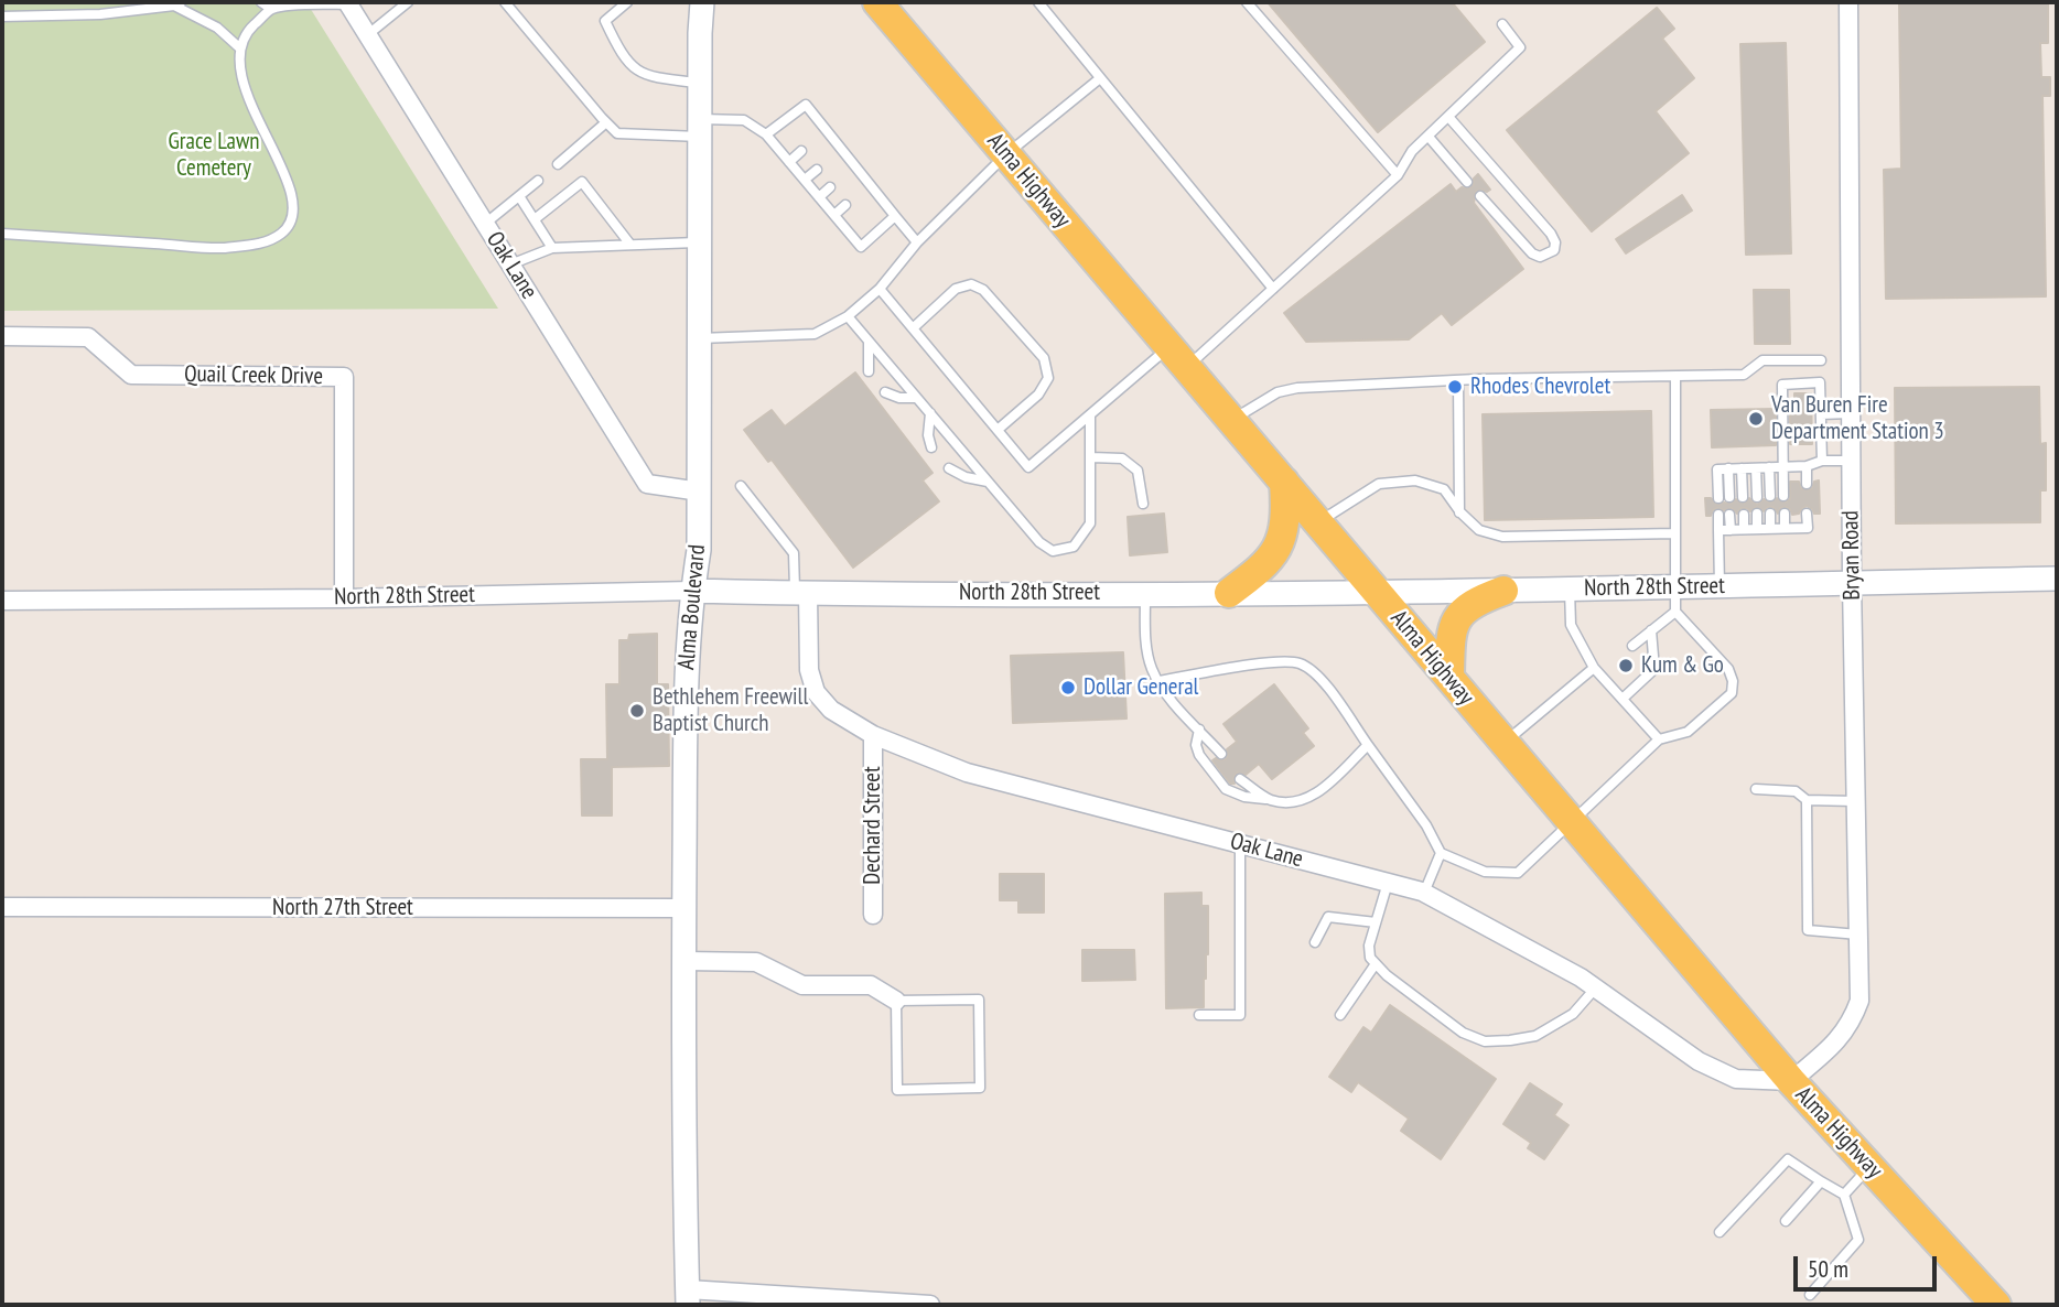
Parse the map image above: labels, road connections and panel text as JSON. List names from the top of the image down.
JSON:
{
  "streets": {
    "main road": ["Alma Highway"],
    "street": [
      "Oak Lane",
      "Quail Creek Drive",
      "Bryan Road",
      "North 28th Street",
      "Alma Boulevard",
      "Dechard Street",
      "North 27th Street"
    ]
  },
  "crossings": [
    ["Alma Highway", "Oak Lane"],
    ["Alma Highway", "Bryan Road"],
    ["Alma Highway", "North 28th Street"],
    ["Oak Lane", "Bryan Road"],
    ["Oak Lane", "North 28th Street"],
    ["Oak Lane", "Alma Boulevard"],
    ["Oak Lane", "Dechard Street"],
    ["Quail Creek Drive", "North 28th Street"],
    ["Bryan Road", "North 28th Street"],
    ["North 28th Street", "Alma Boulevard"],
    ["Alma Boulevard", "North 27th Street"]
  ],
  "parks": ["Grace Lawn Cemetery"],
  "places": [
    "Rhodes Chevrolet",
    "Van Buren Fire Department Station 3",
    "Kum & Go",
    "Dollar General",
    "Bethlehem Freewill Baptist Church"
  ],
  "scale_bar": "50 m"
}
